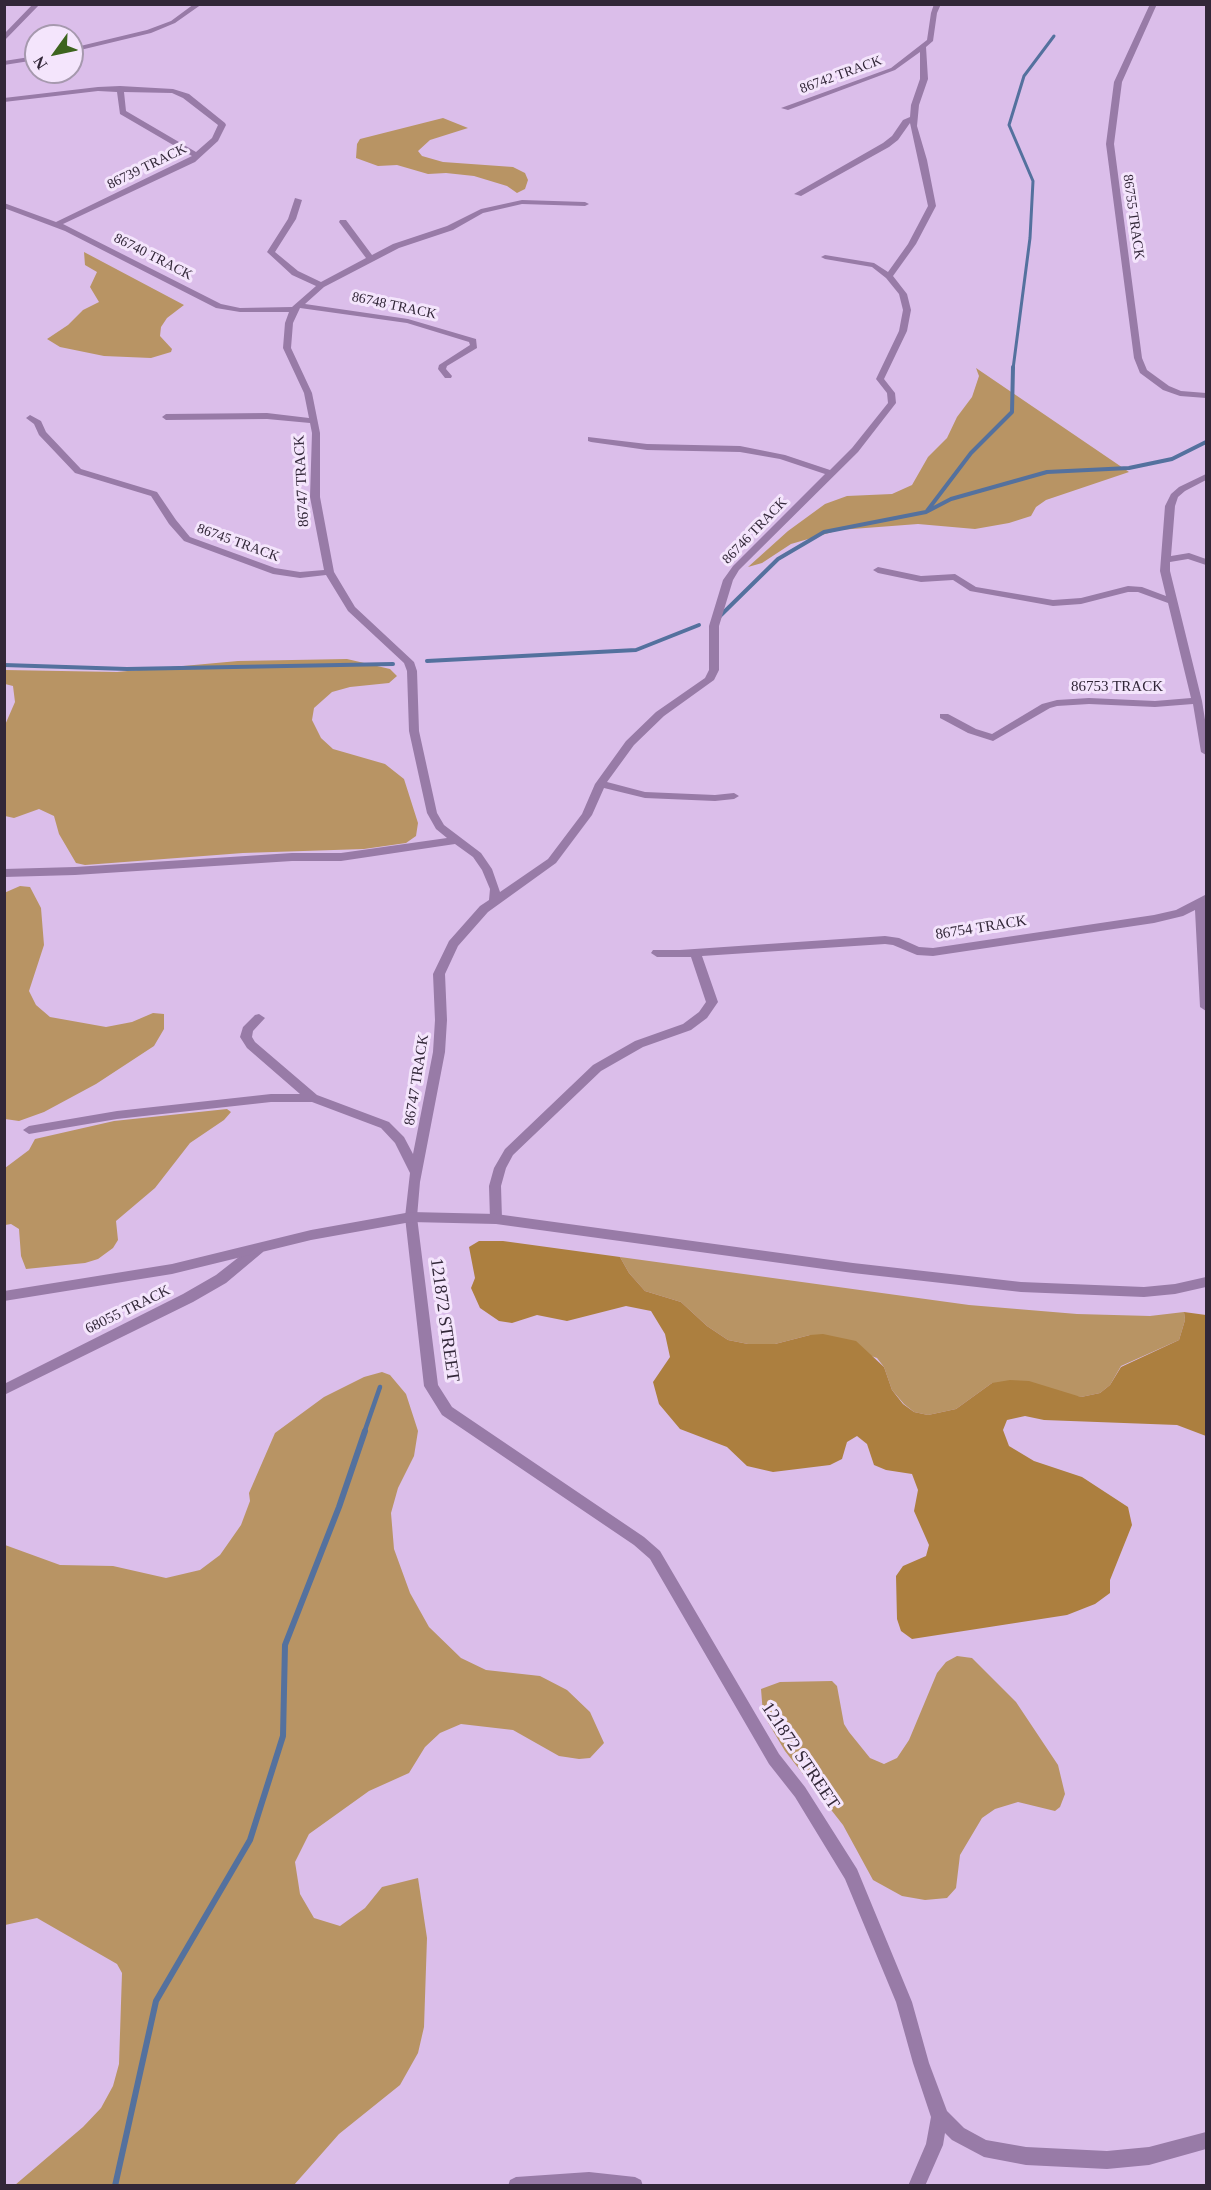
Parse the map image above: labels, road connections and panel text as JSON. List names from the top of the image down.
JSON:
{
  "streets": {
    "street": [
      "86742 TRACK",
      "86739 TRACK",
      "86755 TRACK",
      "86740 TRACK",
      "86748 TRACK",
      "86747 TRACK",
      "86746 TRACK",
      "86745 TRACK",
      "86753 TRACK",
      "86754 TRACK",
      "68055 TRACK",
      "121872 STREET"
    ]
  },
  "crossings": [
    ["86739 TRACK", "86740 TRACK"],
    ["86740 TRACK", "86748 TRACK"],
    ["86740 TRACK", "86747 TRACK"],
    ["86748 TRACK", "86747 TRACK"],
    ["86747 TRACK", "86746 TRACK"],
    ["86747 TRACK", "86745 TRACK"],
    ["86747 TRACK", "121872 STREET"]
  ],
  "north": "bottom left"
}
